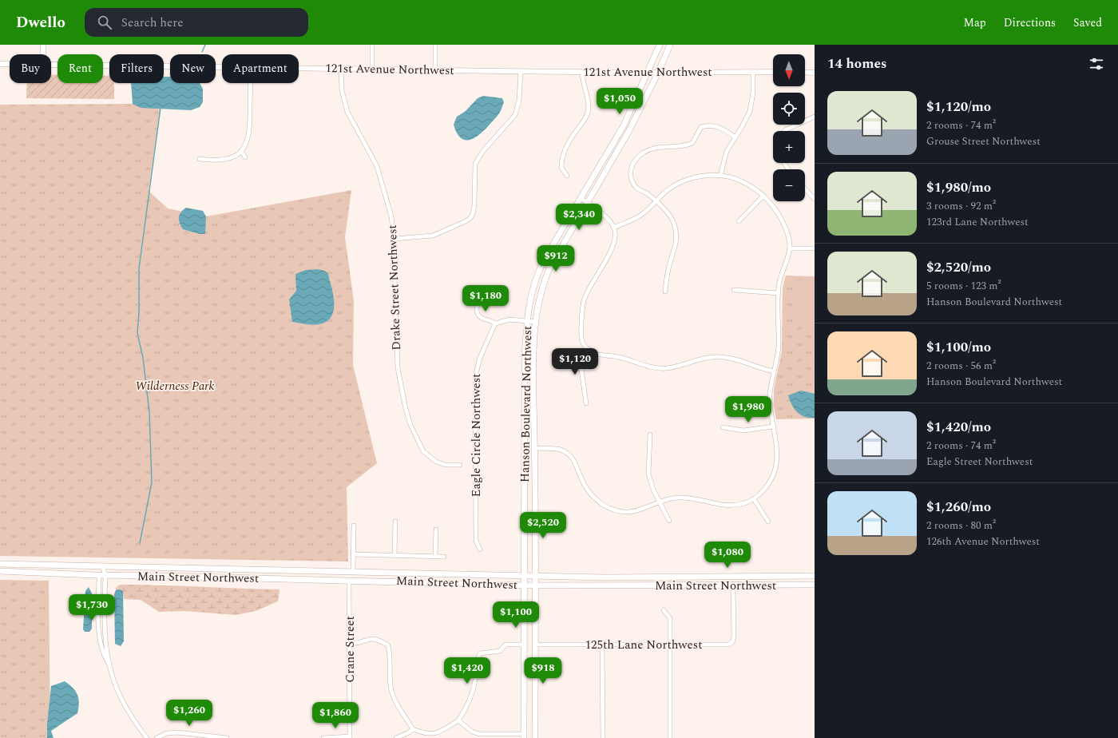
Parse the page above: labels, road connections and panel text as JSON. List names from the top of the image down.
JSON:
{
  "streets": {
    "main road": ["Hanson Boulevard Northwest", "Main Street Northwest"],
    "street": [
      "121st Avenue Northwest",
      "Drake Street Northwest",
      "Eagle Circle Northwest",
      "125th Lane Northwest",
      "Crane Street"
    ]
  },
  "crossings": [
    ["121st Avenue Northwest", "Drake Street Northwest"],
    ["121st Avenue Northwest", "Hanson Boulevard Northwest"],
    ["Hanson Boulevard Northwest", "Main Street Northwest"],
    ["Hanson Boulevard Northwest", "125th Lane Northwest"],
    ["Main Street Northwest", "125th Lane Northwest"],
    ["Main Street Northwest", "Crane Street"]
  ],
  "parks": ["Wilderness Park"],
  "north": "bottom",
  "page": {
    "header": "Dwello",
    "search": "Search here",
    "nav": ["Map", "Directions", "Saved"],
    "heading": "14 homes",
    "map_buttons": ["+", "−"],
    "chip": [
      "Buy",
      "Rent",
      "Filters",
      "New",
      "Apartment"
    ],
    "list": [
      {
        "name": "$1,120/mo",
        "note": "2 rooms · 74 m² · Grouse Street Northwest"
      },
      {
        "name": "$1,980/mo",
        "note": "3 rooms · 92 m² · 123rd Lane Northwest"
      },
      {
        "name": "$2,520/mo",
        "note": "5 rooms · 123 m² · Hanson Boulevard Northwest"
      },
      {
        "name": "$1,100/mo",
        "note": "2 rooms · 56 m² · Hanson Boulevard Northwest"
      },
      {
        "name": "$1,420/mo",
        "note": "2 rooms · 74 m² · Eagle Street Northwest"
      },
      {
        "name": "$1,260/mo",
        "note": "2 rooms · 80 m² · 126th Avenue Northwest"
      }
    ],
    "price": [
      "$1,050",
      "$2,340",
      "$912",
      "$1,180",
      "$1,120",
      "$1,980",
      "$2,520",
      "$1,080",
      "$1,730",
      "$1,100",
      "$1,420",
      "$918",
      "$1,260",
      "$1,860"
    ]
  }
}
